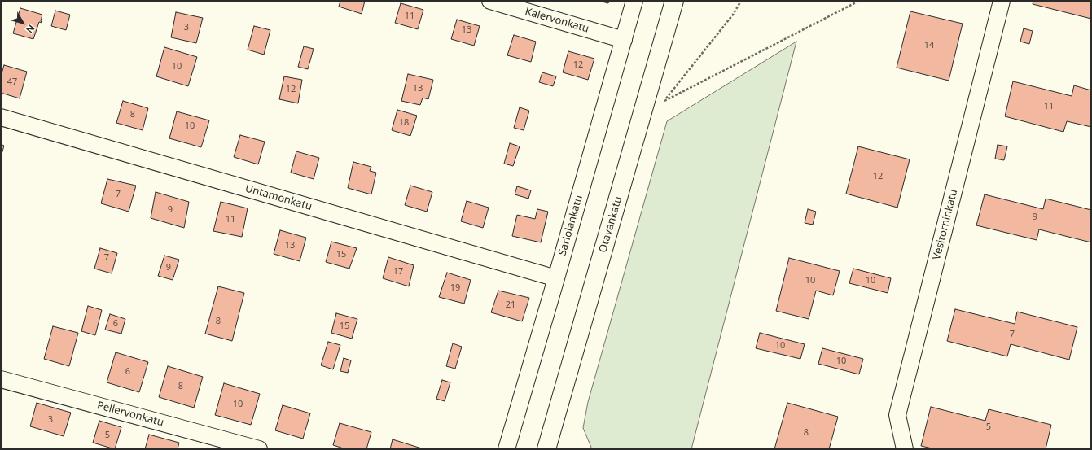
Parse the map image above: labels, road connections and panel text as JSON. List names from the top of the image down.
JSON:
{
  "streets": {
    "main road": ["Otavankatu"],
    "street": [
      "Kalervonkatu",
      "Untamonkatu",
      "Vesitorninkatu",
      "Sariolankatu",
      "Pellervonkatu"
    ]
  },
  "crossings": [
    ["Kalervonkatu", "Sariolankatu"],
    ["Untamonkatu", "Sariolankatu"]
  ],
  "house_numbers": [
    "11",
    "3",
    "13",
    "14",
    "12",
    "10",
    "47",
    "13",
    "12",
    "11",
    "8",
    "18",
    "10",
    "12",
    "7",
    "9",
    "9",
    "11",
    "13",
    "15",
    "7",
    "9",
    "17",
    "10",
    "10",
    "19",
    "21",
    "8",
    "6",
    "15",
    "7",
    "10",
    "10",
    "6",
    "8",
    "10",
    "3",
    "5",
    "8",
    "5"
  ],
  "north": "bottom right"
}
